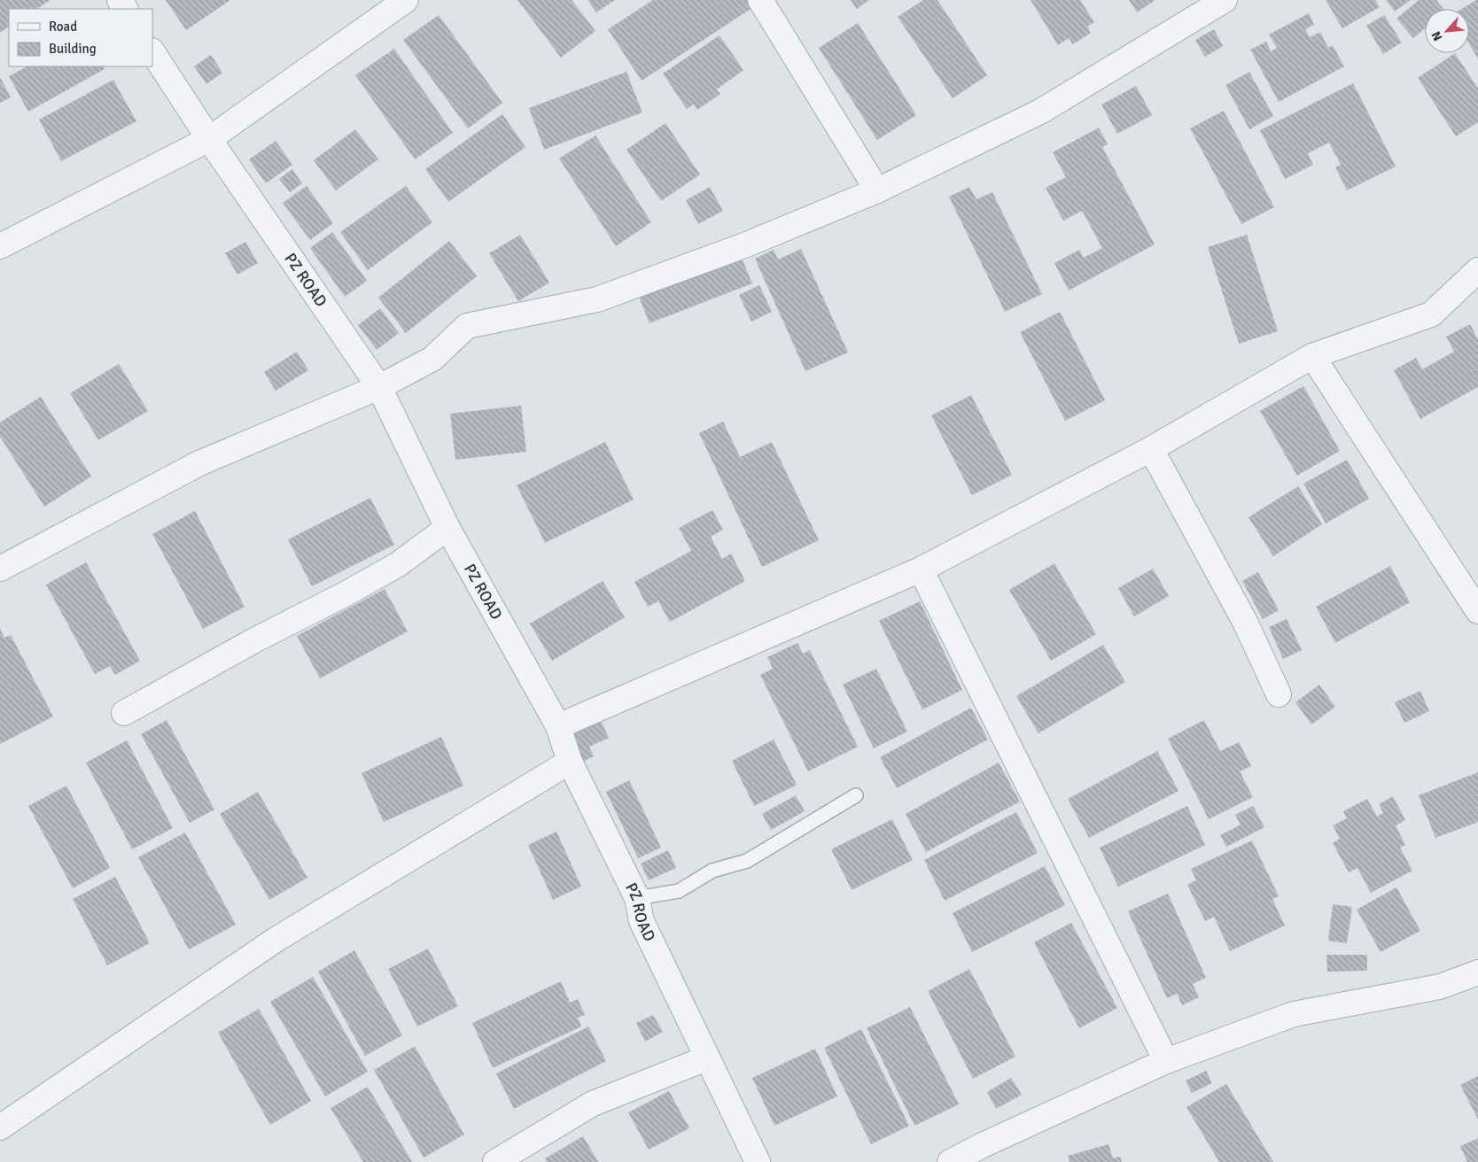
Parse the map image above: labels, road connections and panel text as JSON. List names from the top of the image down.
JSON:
{
  "streets": {
    "street": ["PZ ROAD"]
  },
  "legend": ["Road", "Building"],
  "north": "bottom left"
}
